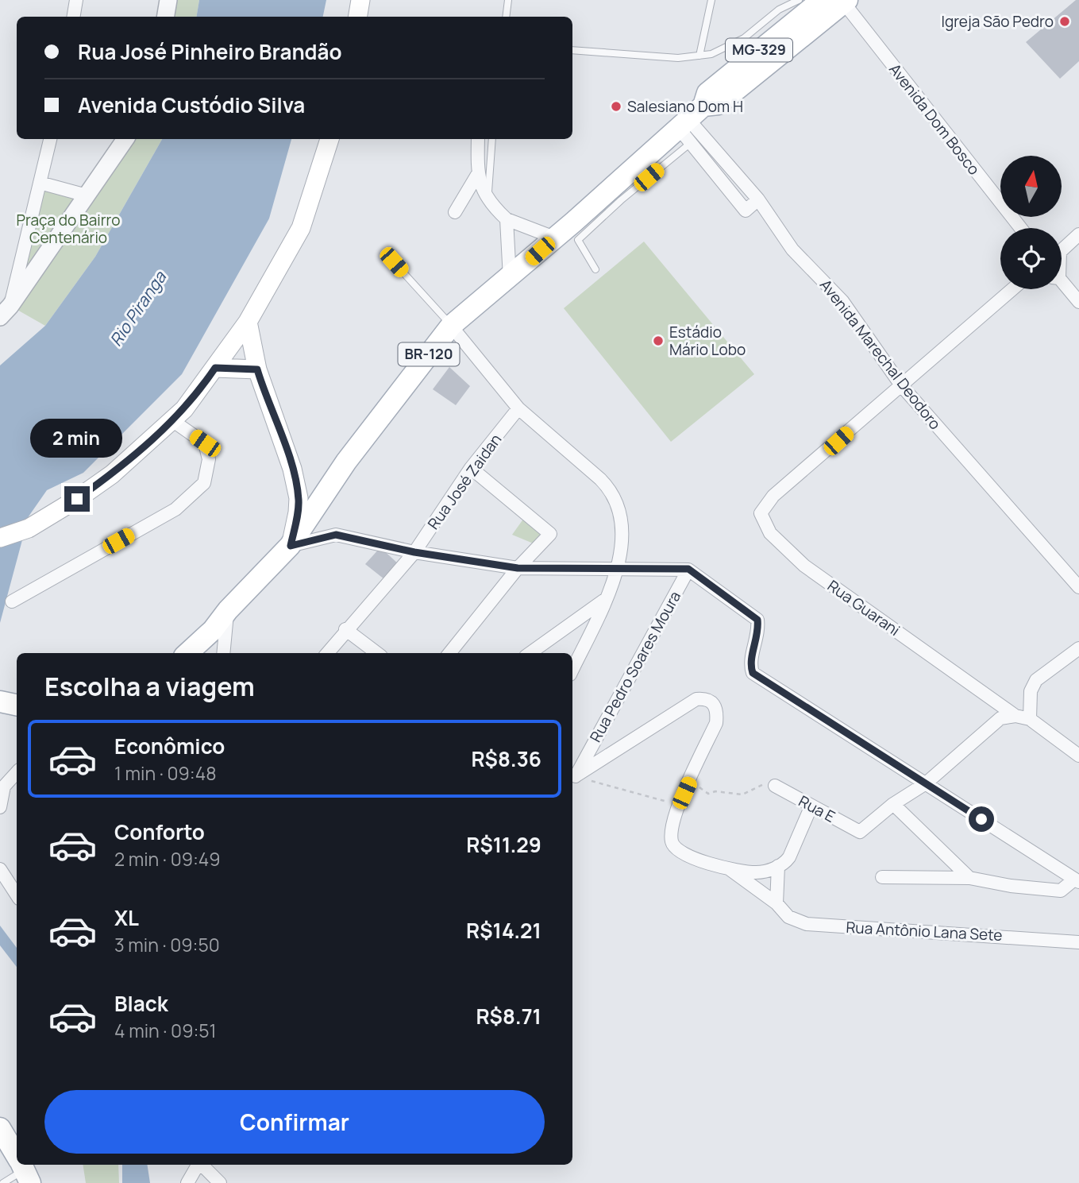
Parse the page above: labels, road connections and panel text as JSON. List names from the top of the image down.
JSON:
{
  "streets": {
    "main road": ["MG-329", "BR-120"],
    "street": [
      "Avenida Dom Bosco",
      "Avenida Marechal Deodoro",
      "Rua José Zaidan",
      "Rua Guarani",
      "Rua Pedro Soares Moura",
      "Rua E",
      "Rua Antônio Lana Sete"
    ]
  },
  "crossings": [
    ["MG-329", "BR-120"],
    ["MG-329", "Avenida Marechal Deodoro"],
    ["BR-120", "Rua Pedro Soares Moura"],
    ["Avenida Marechal Deodoro", "Rua Guarani"],
    ["Rua José Zaidan", "Rua Pedro Soares Moura"]
  ],
  "water": ["Rio Piranga"],
  "parks": ["Praça do Bairro Centenário"],
  "places": ["Igreja São Pedro", "Salesiano Dom H", "Estádio Mário Lobo"],
  "north": "top",
  "page": {
    "banner": ["Rua José Pinheiro Brandão", "Avenida Custódio Silva"],
    "bubble": "2 min",
    "heading": "Escolha a viagem",
    "list": [
      {
        "name": "Econômico",
        "note": "1 min · 09:48",
        "value": "R$8.36"
      },
      {
        "name": "Conforto",
        "note": "2 min · 09:49",
        "value": "R$11.29"
      },
      {
        "name": "XL",
        "note": "3 min · 09:50",
        "value": "R$14.21"
      },
      {
        "name": "Black",
        "note": "4 min · 09:51",
        "value": "R$8.71"
      }
    ],
    "buttons": "Confirmar"
  }
}
